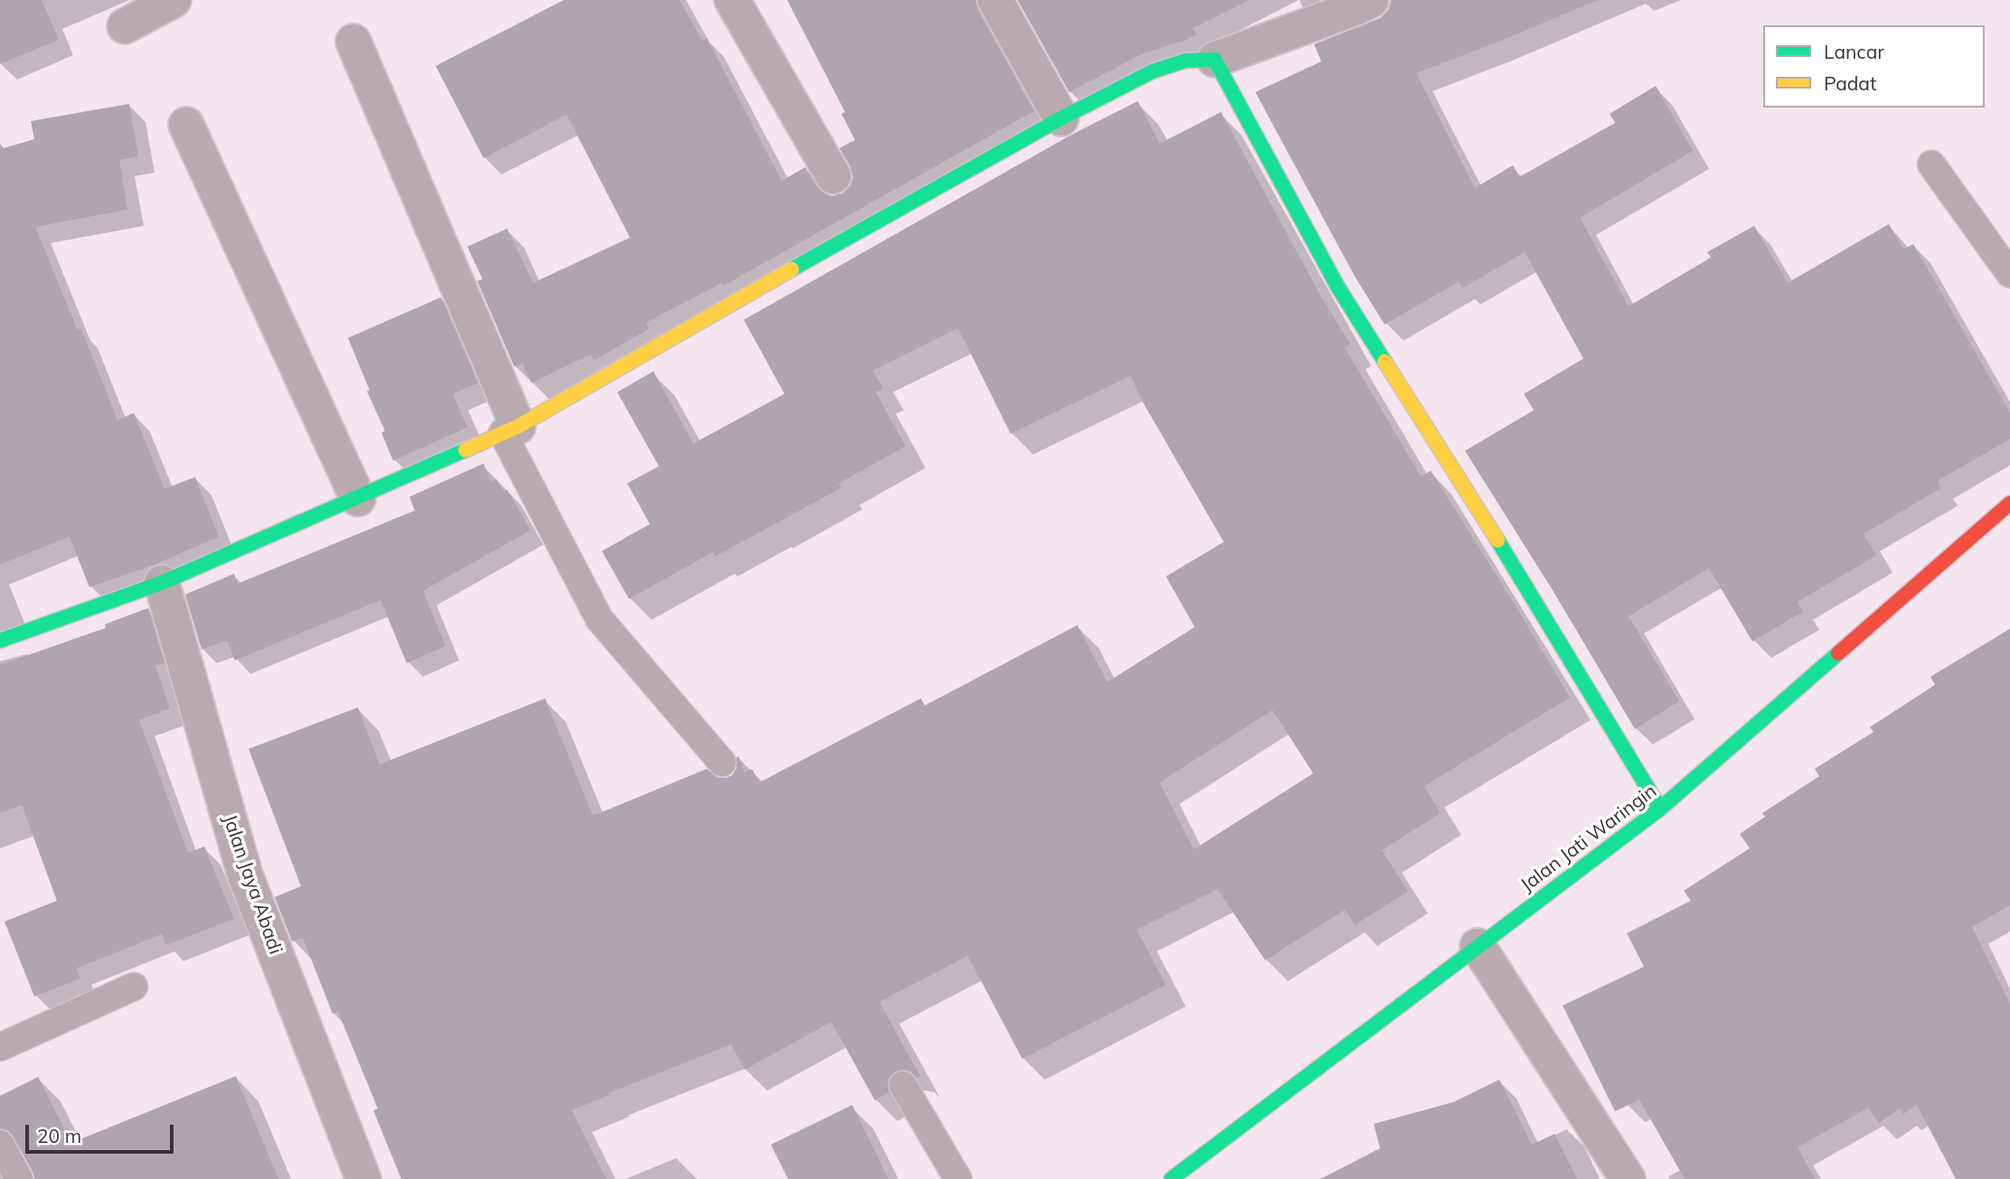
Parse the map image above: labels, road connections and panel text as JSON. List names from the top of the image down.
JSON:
{
  "streets": {
    "street": ["Jalan Jati Waringin", "Jalan Jaya Abadi"]
  },
  "legend": ["Lancar", "Padat"],
  "scale_bar": "20 m"
}
